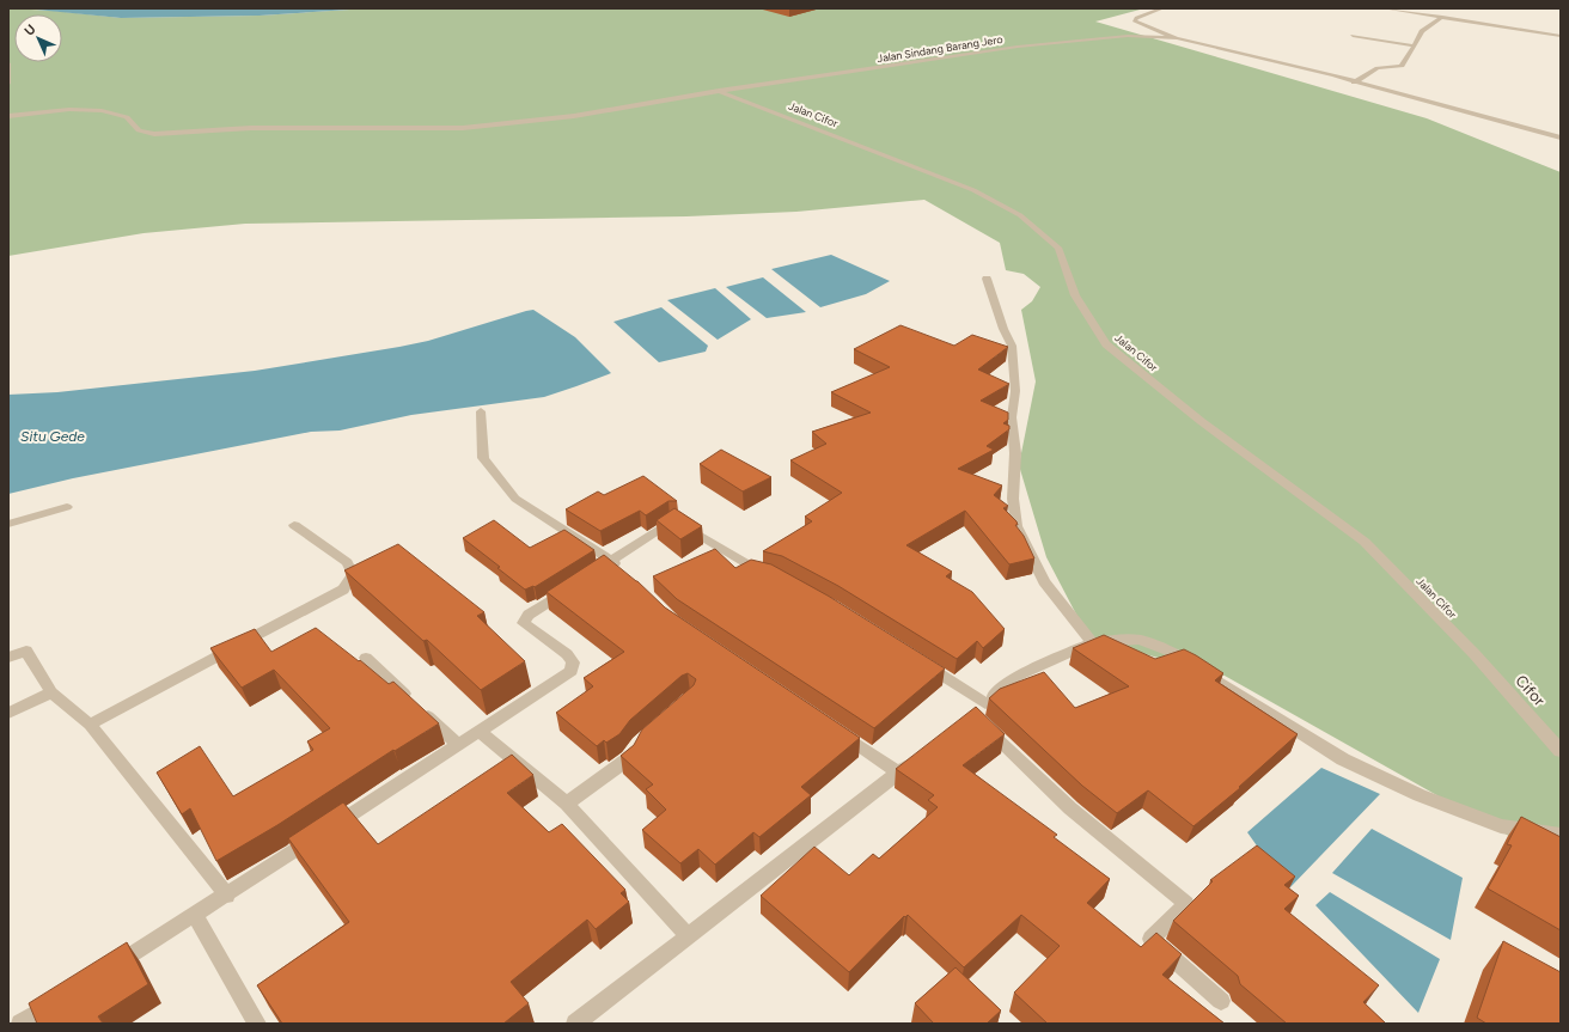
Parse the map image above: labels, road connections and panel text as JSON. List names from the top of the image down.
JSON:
{
  "streets": {
    "street": ["Jalan Sindang Barang Jero", "Jalan Cifor", "Cifor"]
  },
  "crossings": [
    ["Jalan Sindang Barang Jero", "Jalan Cifor"],
    ["Jalan Cifor", "Cifor"]
  ],
  "water": ["Situ Gede"],
  "north": "top left"
}
